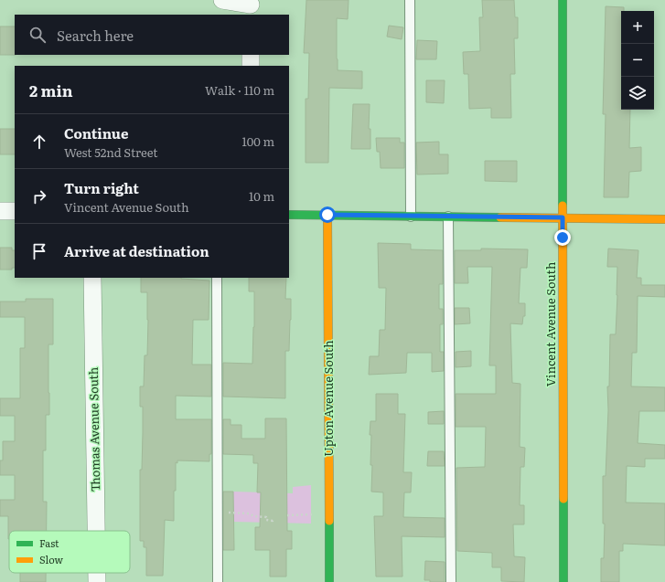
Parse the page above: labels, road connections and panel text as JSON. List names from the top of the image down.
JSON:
{
  "streets": {
    "street": ["Vincent Avenue South", "Upton Avenue South", "Thomas Avenue South"]
  },
  "legend": ["Fast", "Slow"],
  "page": {
    "map_buttons": ["+", "−"],
    "search": "Search here",
    "heading": ["2 min", "Walk · 110 m"],
    "list": [
      ["Continue", "West 52nd Street", "100 m"],
      ["Turn right", "Vincent Avenue South", "10 m"],
      "Arrive at destination"
    ]
  }
}
